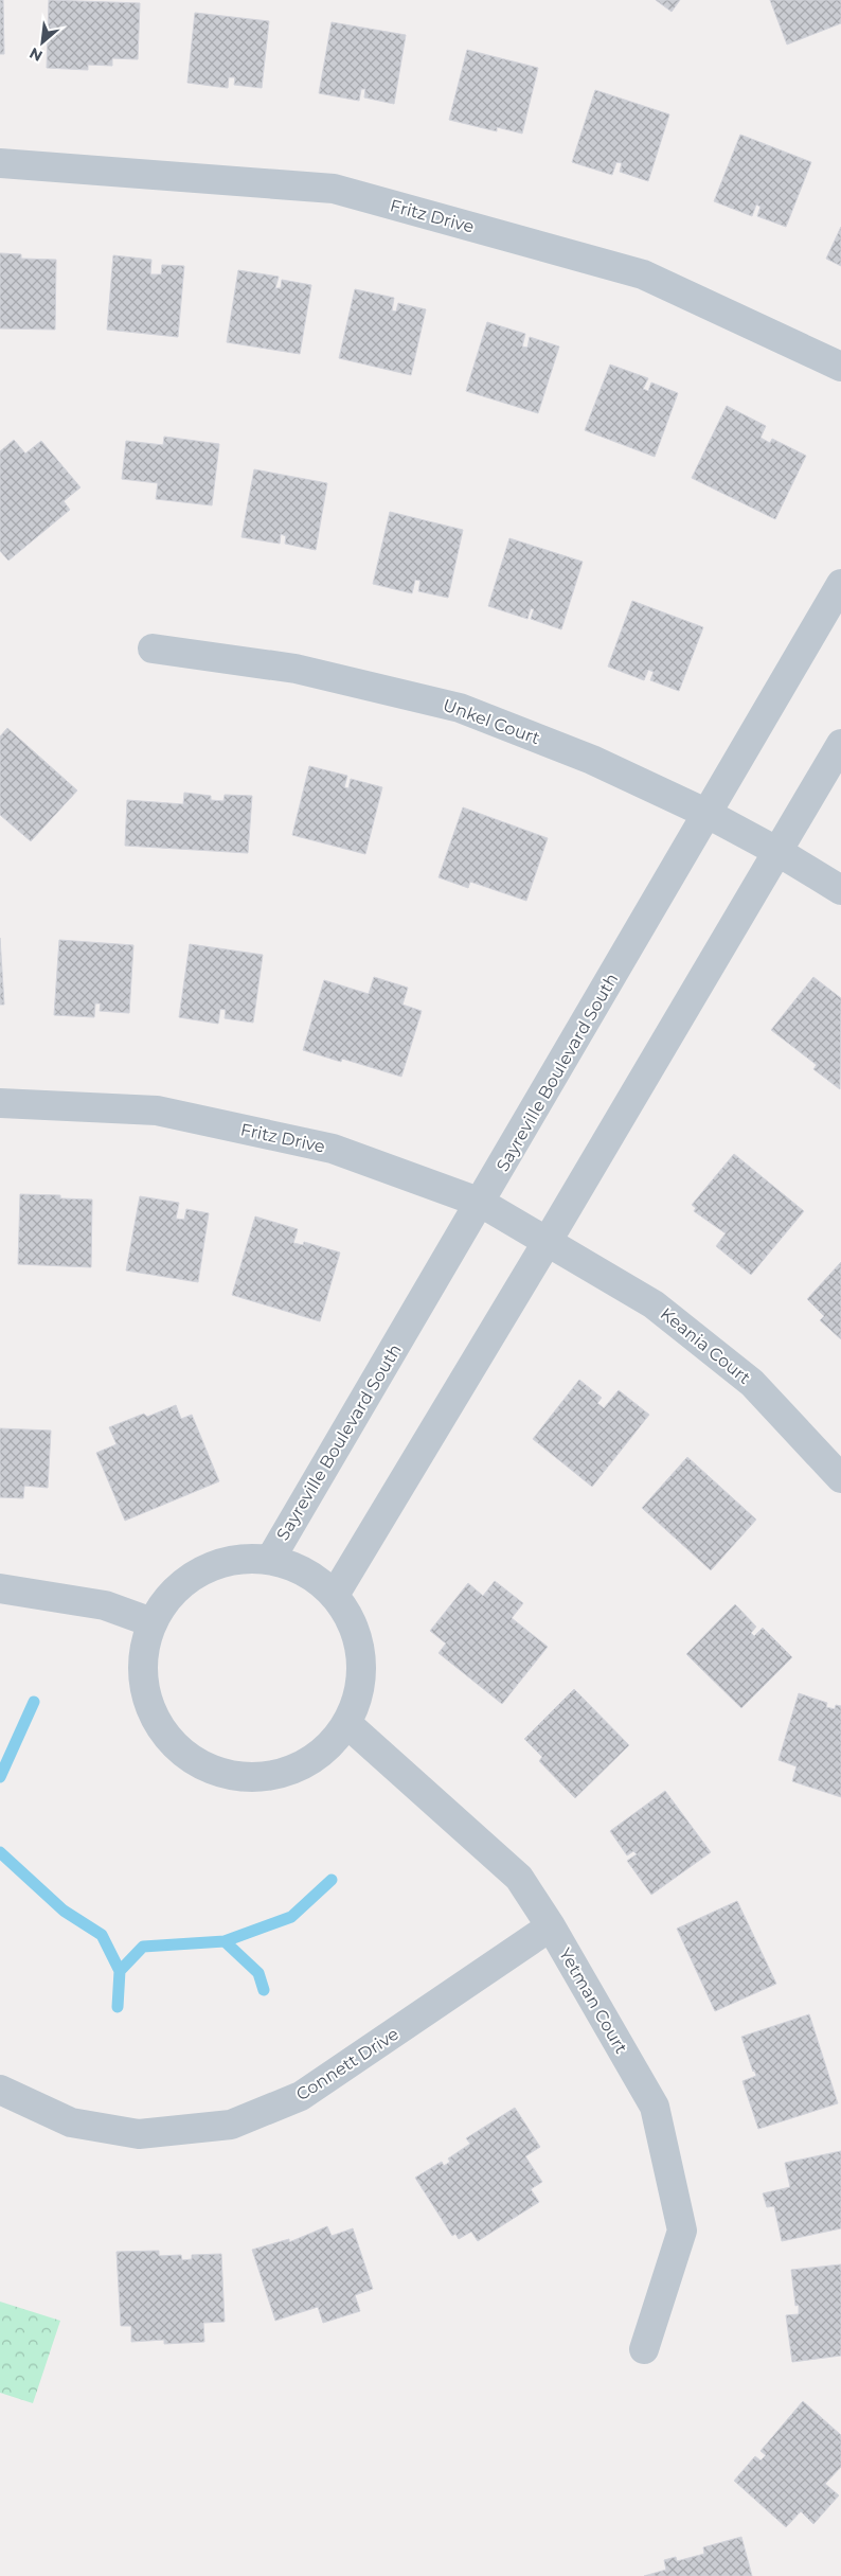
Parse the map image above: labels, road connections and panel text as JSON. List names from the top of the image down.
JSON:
{
  "streets": {
    "street": [
      "Fritz Drive",
      "Unkel Court",
      "Sayreville Boulevard South",
      "Keania Court",
      "Yetman Court",
      "Connett Drive"
    ]
  },
  "crossings": [
    ["Fritz Drive", "Sayreville Boulevard South"],
    ["Fritz Drive", "Keania Court"],
    ["Unkel Court", "Sayreville Boulevard South"],
    ["Sayreville Boulevard South", "Yetman Court"],
    ["Yetman Court", "Connett Drive"]
  ],
  "north": "bottom left"
}
